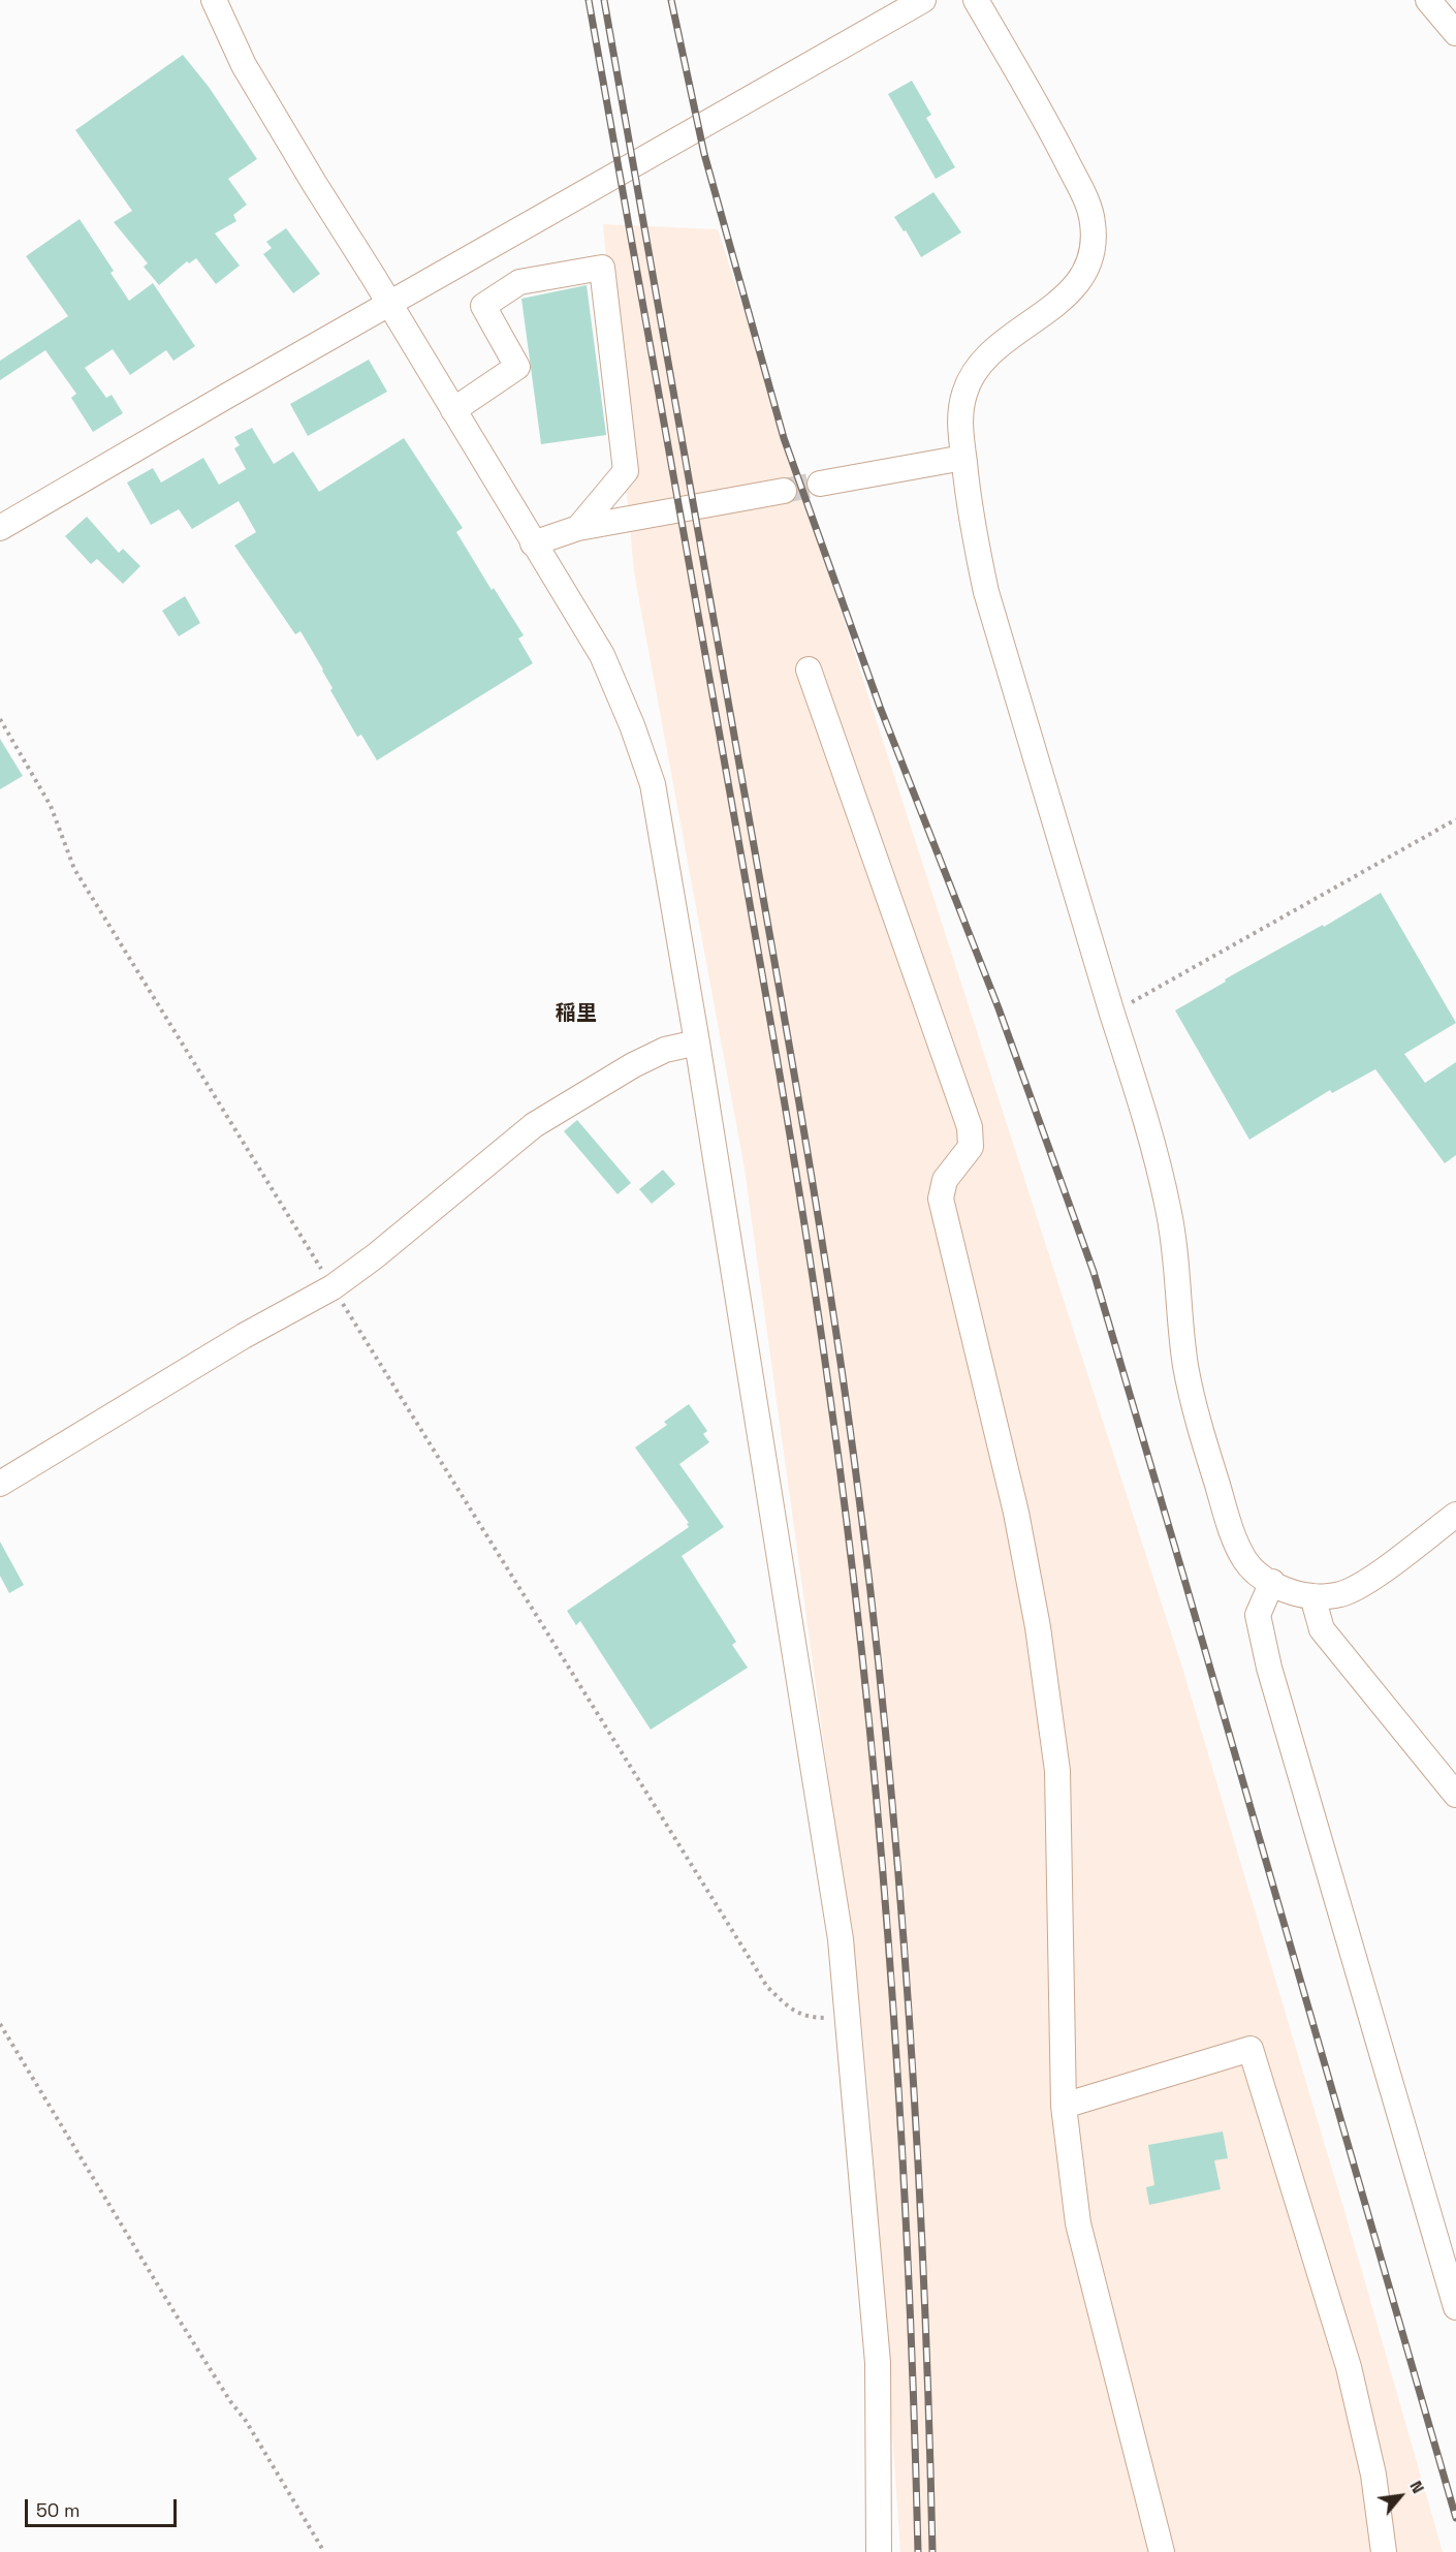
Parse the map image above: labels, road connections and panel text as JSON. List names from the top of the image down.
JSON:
{
  "districts": ["稲里"],
  "scale_bar": "50 m",
  "north": "top right"
}
